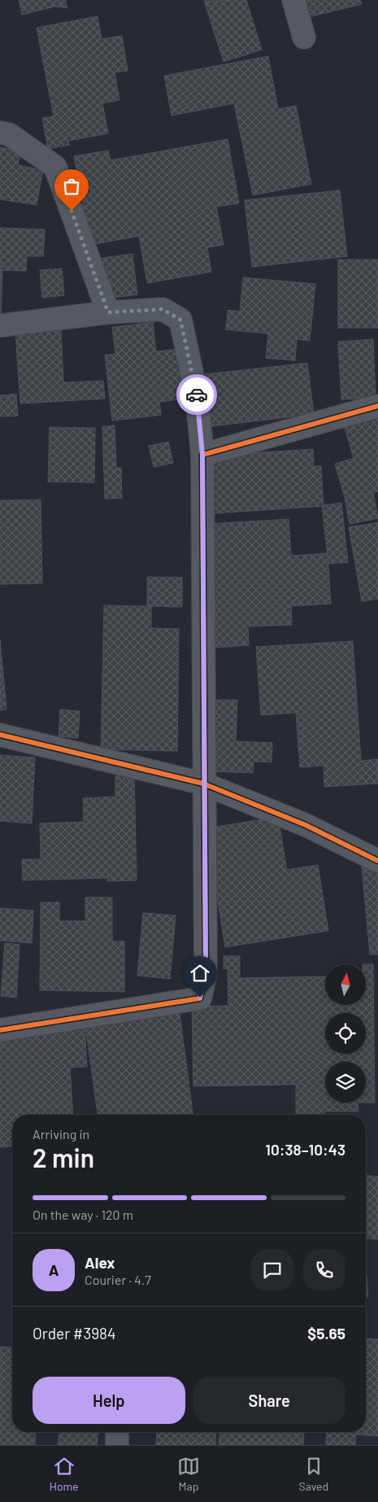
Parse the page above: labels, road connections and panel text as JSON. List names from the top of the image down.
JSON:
{
  "north": "top",
  "page": {
    "heading": ["2 min", "Arriving in", "10:38–10:43"],
    "panel": [
      "Alex",
      "Courier · 4.7",
      "Order #3984",
      "$5.65"
    ],
    "bar": "On the way · 120 m",
    "round": "A",
    "buttons": ["Help", "Share"],
    "tabs": ["Home", "Map", "Saved"]
  }
}
